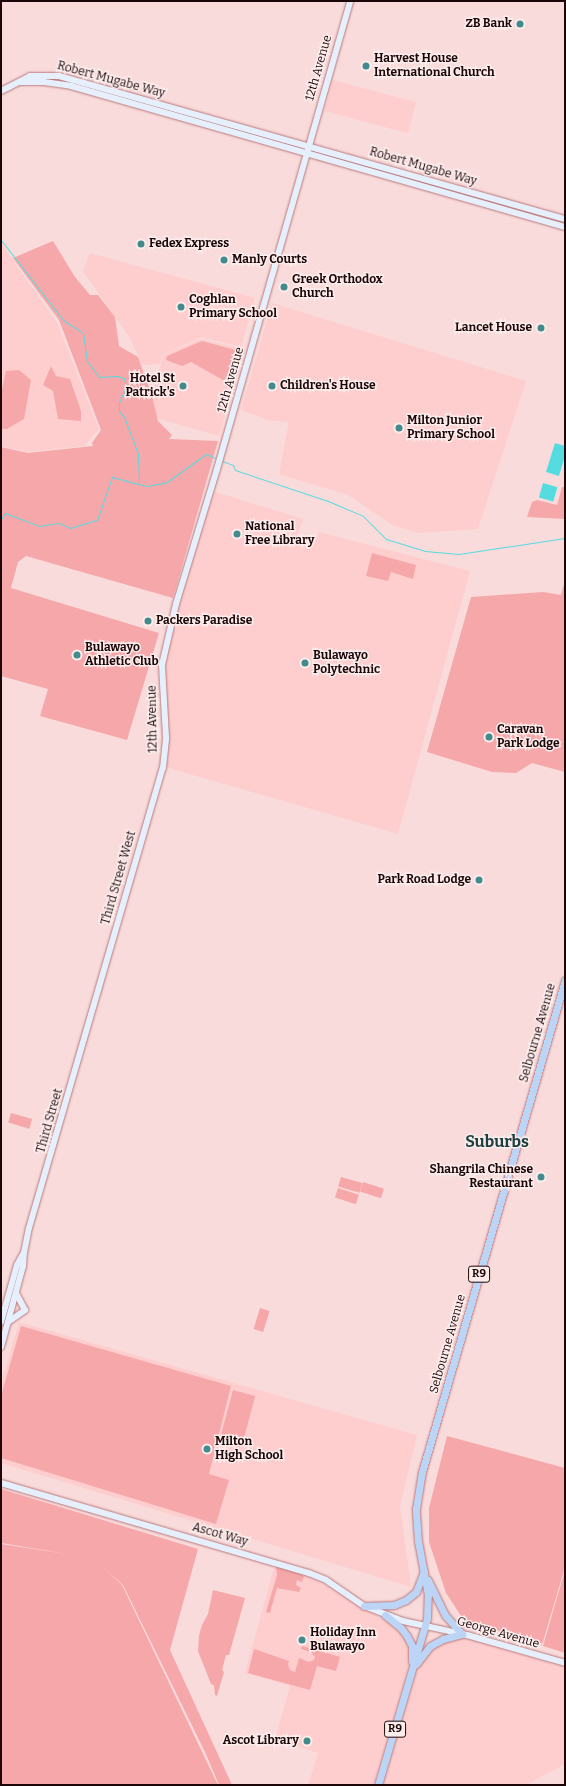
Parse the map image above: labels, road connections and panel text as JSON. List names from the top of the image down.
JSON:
{
  "streets": {
    "highway": ["Selbourne Avenue", "R9"],
    "main road": [
      "12th Avenue",
      "Robert Mugabe Way",
      "Third Street West",
      "Third Street",
      "Ascot Way",
      "George Avenue"
    ]
  },
  "crossings": [
    ["12th Avenue", "Robert Mugabe Way"],
    ["12th Avenue", "Third Street West"],
    ["Third Street West", "Third Street"],
    ["Selbourne Avenue", "R9"],
    ["Selbourne Avenue", "Ascot Way"],
    ["Selbourne Avenue", "George Avenue"],
    ["R9", "Ascot Way"],
    ["R9", "George Avenue"],
    ["Ascot Way", "George Avenue"]
  ],
  "districts": ["Suburbs"],
  "places": [
    "ZB Bank",
    "Harvest House International Church",
    "Fedex Express",
    "Manly Courts",
    "Greek Orthodox Church",
    "Coghlan Primary School",
    "Lancet House",
    "Hotel St Patrick's",
    "Children's House",
    "Milton Junior Primary School",
    "National Free Library",
    "Packers Paradise",
    "Bulawayo Athletic Club",
    "Bulawayo Polytechnic",
    "Caravan Park Lodge",
    "Park Road Lodge",
    "Shangrila Chinese Restaurant",
    "Milton High School",
    "Holiday Inn Bulawayo",
    "Ascot Library"
  ]
}
